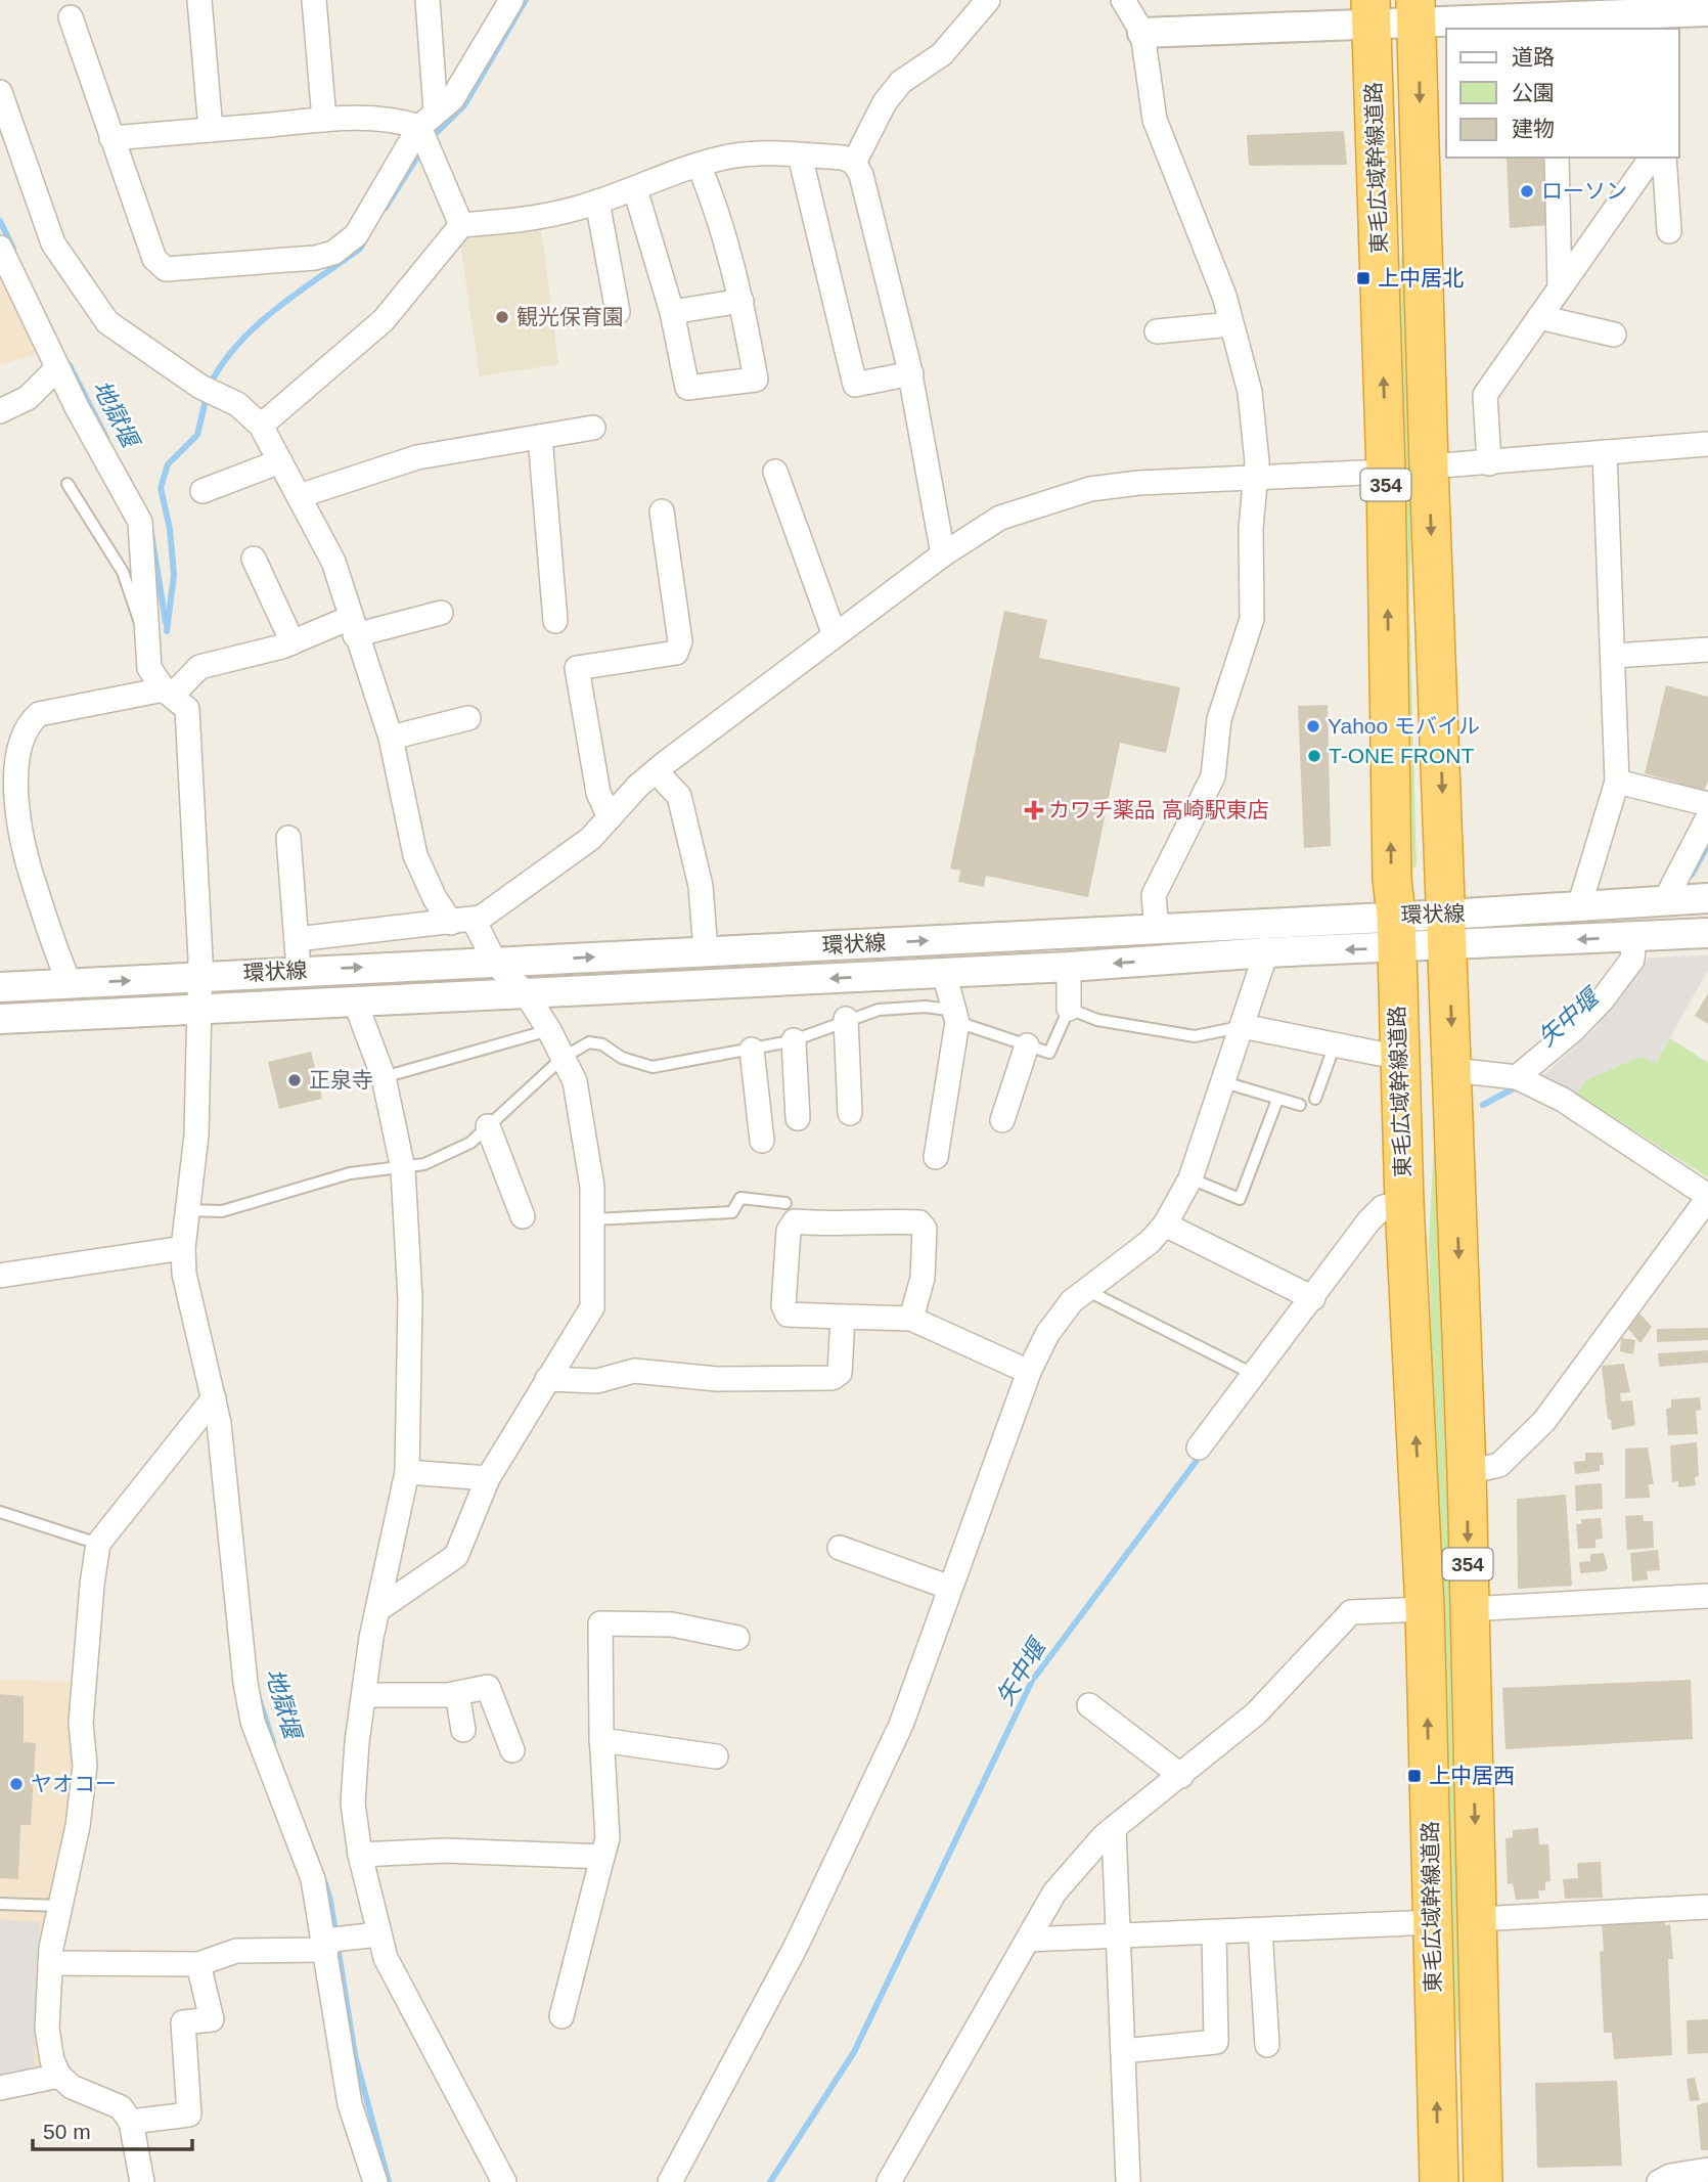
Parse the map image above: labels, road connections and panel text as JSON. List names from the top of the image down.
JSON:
{
  "streets": {
    "highway": ["東毛広域幹線道路", "354"],
    "street": ["環状線"]
  },
  "crossings": [
    ["東毛広域幹線道路", "環状線"]
  ],
  "water": ["地獄堰", "矢中堰"],
  "places": {
    "other": [
      "ローソン",
      "観光保育園",
      "Yahoo モバイル",
      "T-ONE FRONT",
      "正泉寺",
      "ヤオコー"
    ],
    "transit": ["上中居北", "上中居西"],
    "health": ["カワチ薬品 高崎駅東店"]
  },
  "legend": ["道路", "公園", "建物"],
  "scale_bar": "50 m"
}
